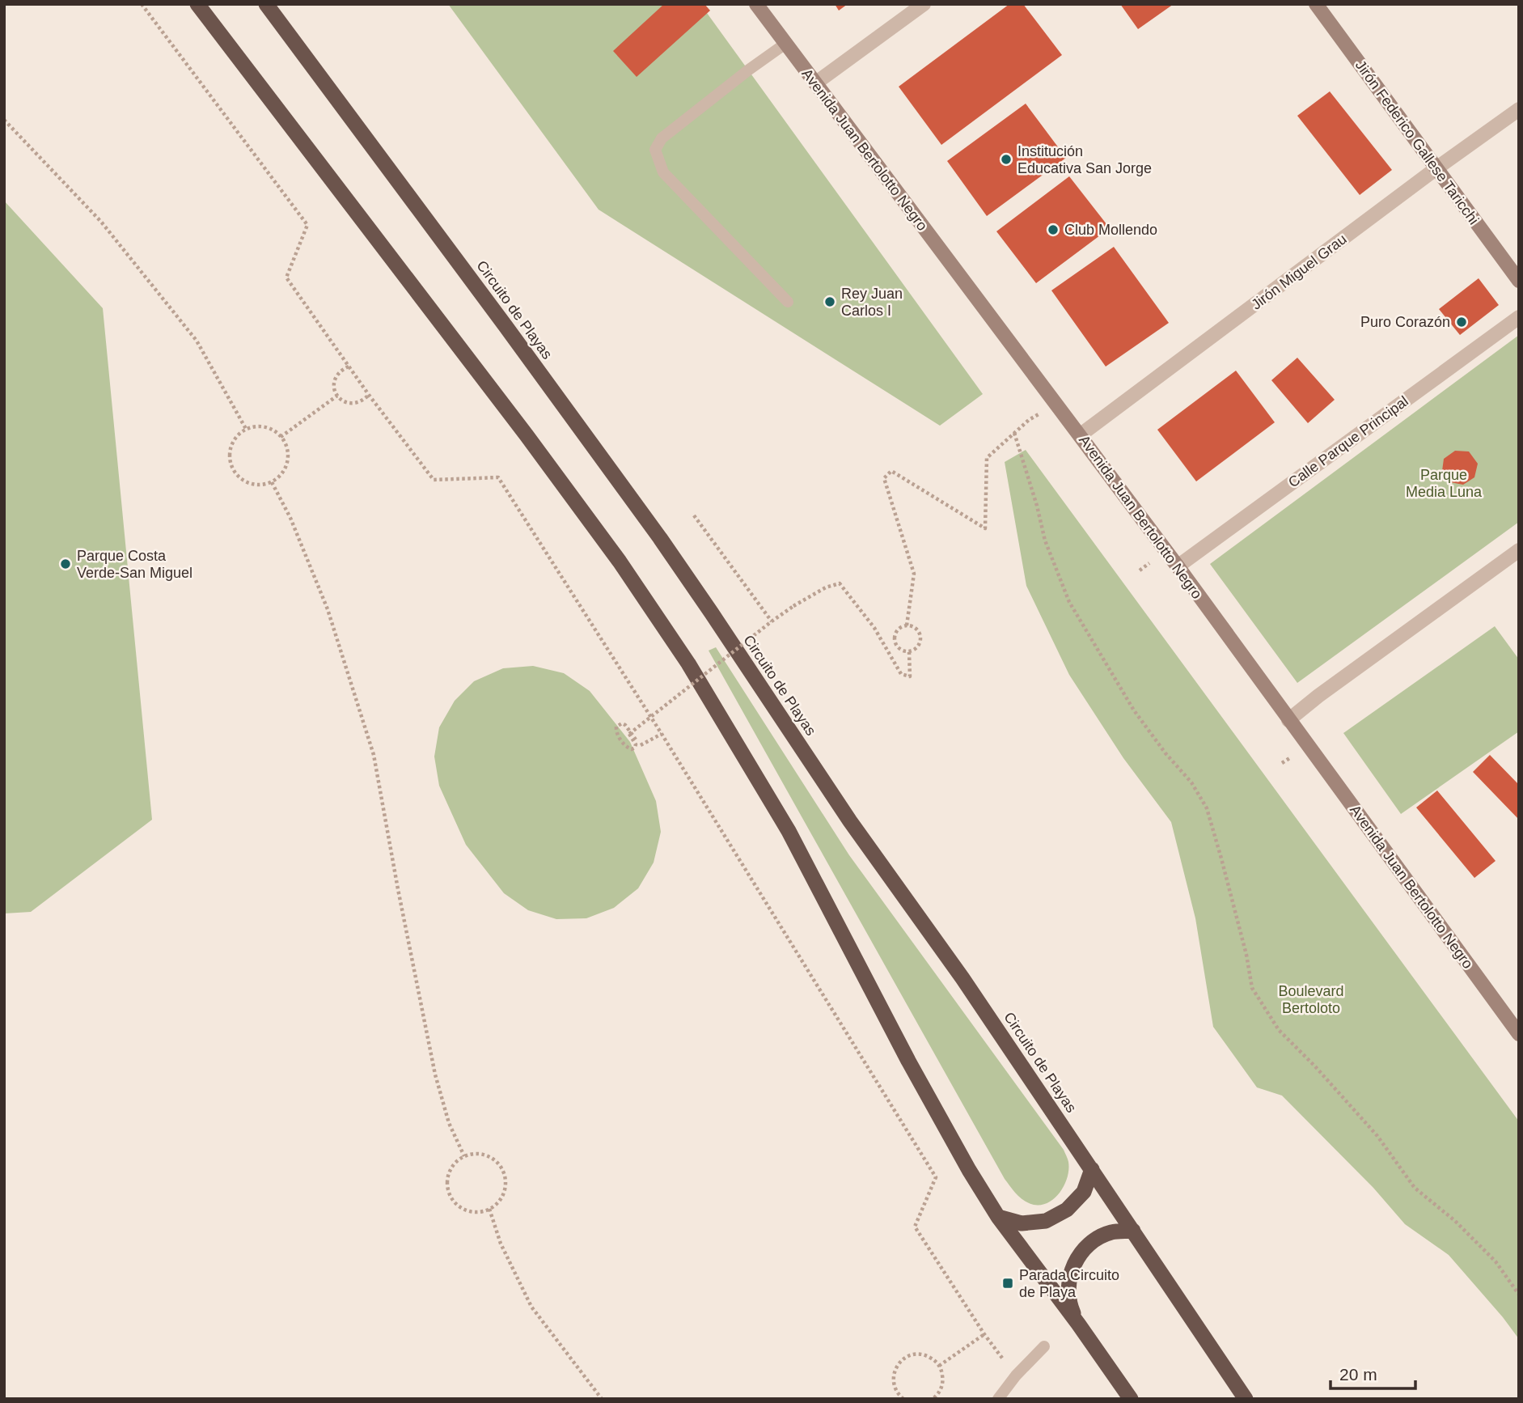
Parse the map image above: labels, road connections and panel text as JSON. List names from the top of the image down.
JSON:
{
  "streets": {
    "highway": ["Circuito de Playas"],
    "main road": ["Jirón Federico Gallese Taricchi", "Avenida Juan Bertolotto Negro"],
    "street": ["Jirón Miguel Grau", "Calle Parque Principal"]
  },
  "crossings": [
    ["Jirón Federico Gallese Taricchi", "Jirón Miguel Grau"],
    ["Avenida Juan Bertolotto Negro", "Jirón Miguel Grau"],
    ["Avenida Juan Bertolotto Negro", "Calle Parque Principal"]
  ],
  "parks": ["Parque Media Luna", "Boulevard Bertoloto"],
  "places": {
    "other": [
      "Institución Educativa San Jorge",
      "Club Mollendo",
      "Rey Juan Carlos I",
      "Puro Corazón",
      "Parque Costa Verde-San Miguel"
    ],
    "transit": ["Parada Circuito de Playa"]
  },
  "scale_bar": "20 m"
}
